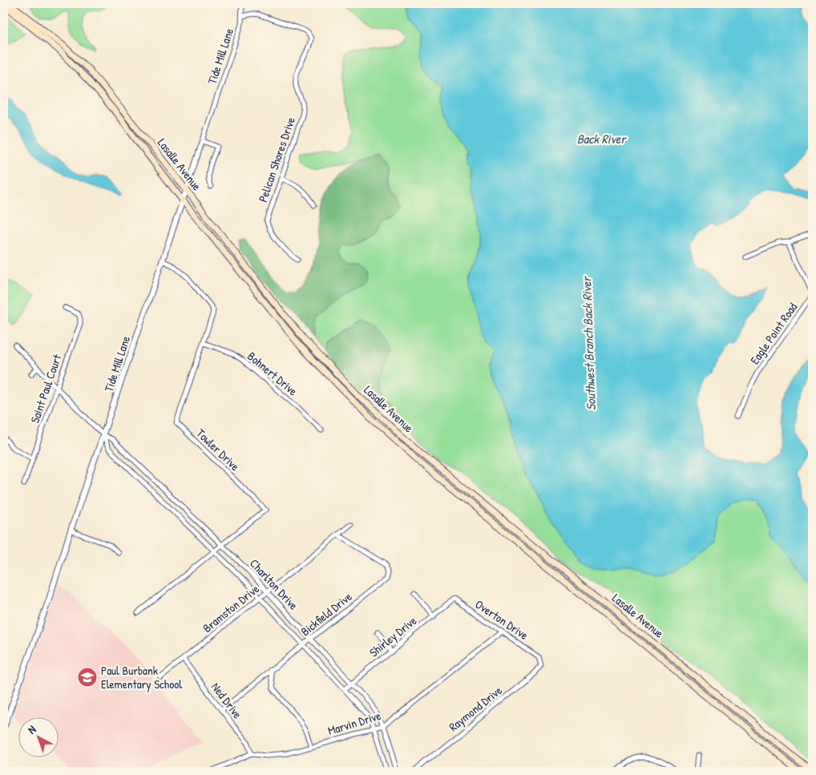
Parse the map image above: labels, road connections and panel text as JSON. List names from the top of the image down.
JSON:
{
  "streets": {
    "main road": ["Lasalle Avenue"],
    "street": [
      "Tide Mill Lane",
      "Pelican Shores Drive",
      "Eagle Point Road",
      "Bohnert Drive",
      "Saint Paul Court",
      "Towler Drive",
      "Charlton Drive",
      "Bramston Drive",
      "Bickfield Drive",
      "Overton Drive",
      "Shirley Drive",
      "Ned Drive",
      "Raymond Drive",
      "Marvin Drive"
    ]
  },
  "crossings": [
    ["Tide Mill Lane", "Pelican Shores Drive"],
    ["Tide Mill Lane", "Lasalle Avenue"],
    ["Tide Mill Lane", "Towler Drive"],
    ["Tide Mill Lane", "Charlton Drive"],
    ["Bohnert Drive", "Towler Drive"],
    ["Saint Paul Court", "Charlton Drive"],
    ["Towler Drive", "Charlton Drive"],
    ["Charlton Drive", "Bramston Drive"],
    ["Charlton Drive", "Bickfield Drive"],
    ["Charlton Drive", "Shirley Drive"],
    ["Charlton Drive", "Marvin Drive"],
    ["Bramston Drive", "Bickfield Drive"],
    ["Bramston Drive", "Ned Drive"],
    ["Bickfield Drive", "Ned Drive"],
    ["Overton Drive", "Shirley Drive"],
    ["Overton Drive", "Raymond Drive"],
    ["Overton Drive", "Marvin Drive"],
    ["Ned Drive", "Marvin Drive"]
  ],
  "water": ["Back River", "Southwest Branch Back River"],
  "places": {
    "school or university": ["Paul Burbank Elementary School"]
  },
  "north": "top left"
}
